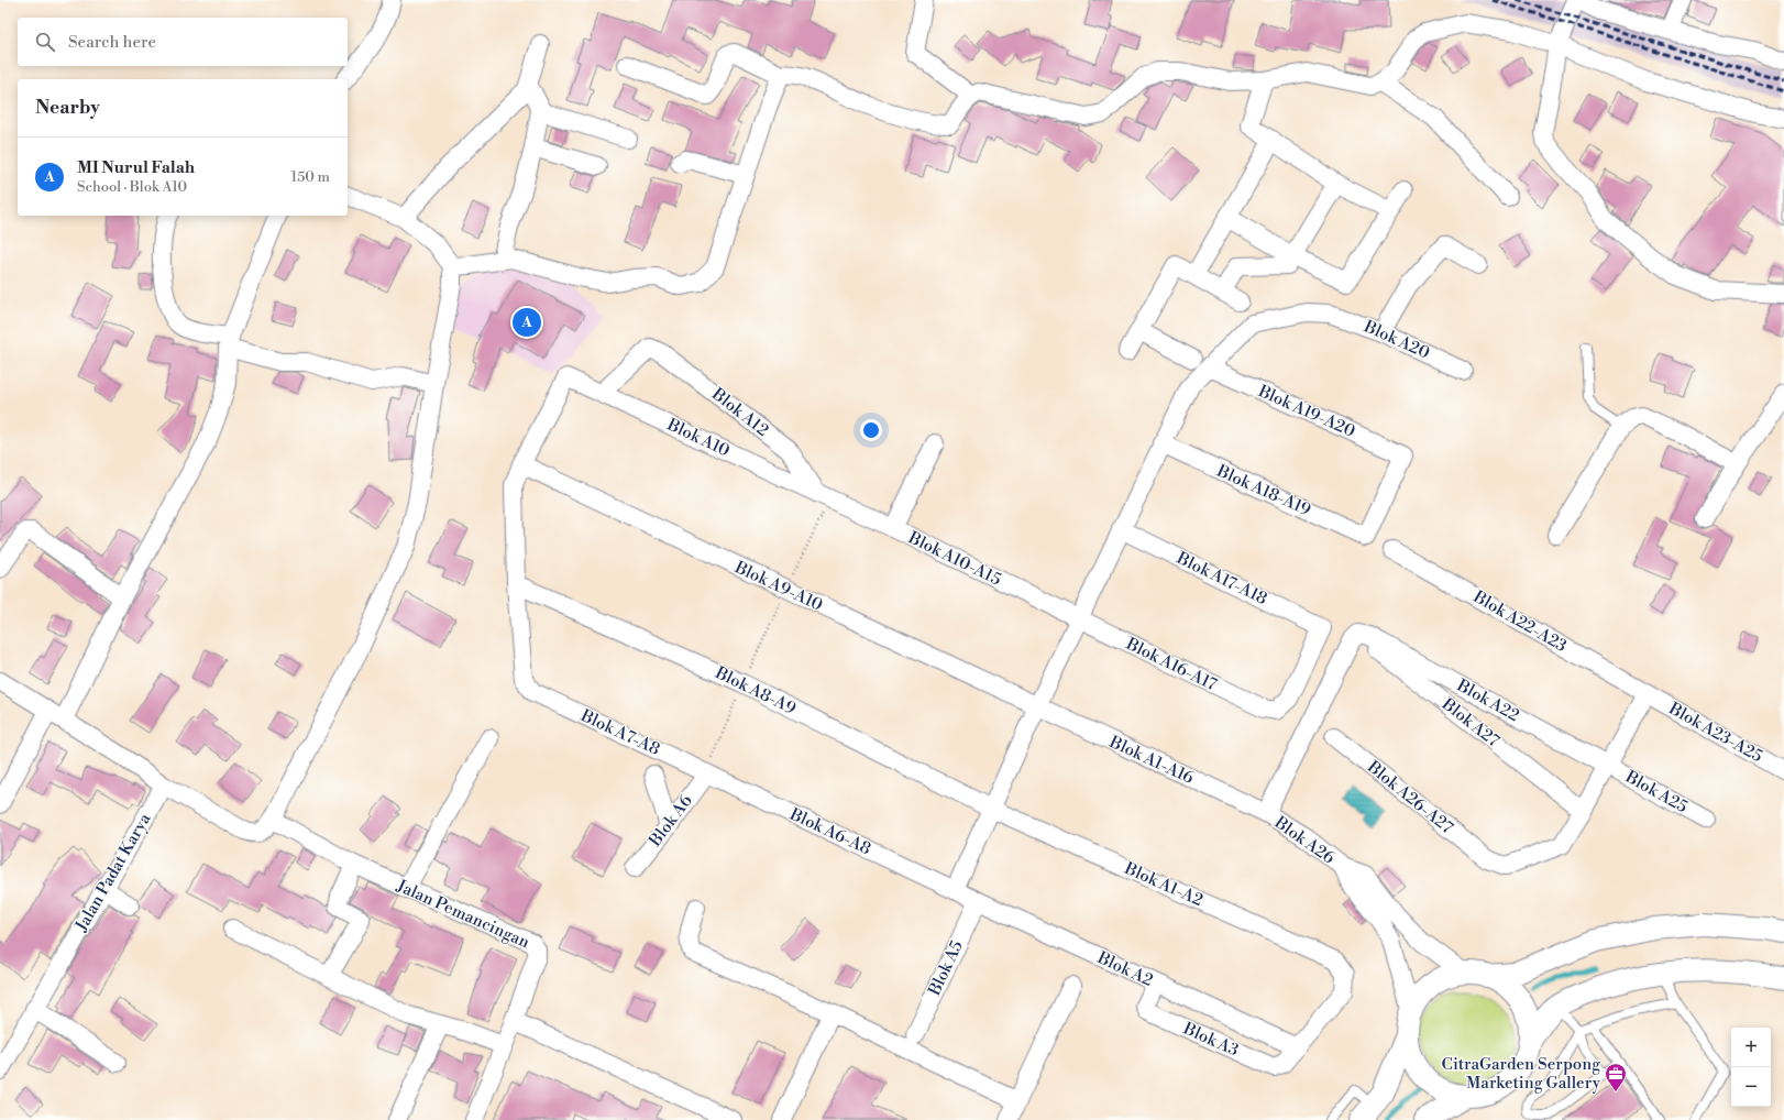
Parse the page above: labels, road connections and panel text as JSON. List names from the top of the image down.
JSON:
{
  "streets": {
    "street": [
      "Blok A20",
      "Blok A19-A20",
      "Blok A12",
      "Blok A10",
      "Blok A18-A19",
      "Blok A10-A15",
      "Blok A17-A18",
      "Blok A9-A10",
      "Blok A22-A23",
      "Blok A16-A17",
      "Blok A8-A9",
      "Blok A22",
      "Blok A27",
      "Blok A7-A8",
      "Blok A23-A25",
      "Blok A1-A16",
      "Blok A25",
      "Blok A26-A27",
      "Blok A6",
      "Blok A6-A8",
      "Blok A26",
      "Jalan Padat Karya",
      "Blok A1-A2",
      "Jalan Pemancingan",
      "Blok A5",
      "Blok A2",
      "Blok A3"
    ]
  },
  "crossings": [
    ["Blok A20", "Blok A19-A20"],
    ["Blok A20", "Blok A18-A19"],
    ["Blok A20", "Blok A10-A15"],
    ["Blok A20", "Blok A17-A18"],
    ["Blok A20", "Blok A9-A10"],
    ["Blok A20", "Blok A16-A17"],
    ["Blok A20", "Blok A8-A9"],
    ["Blok A20", "Blok A1-A16"],
    ["Blok A20", "Blok A6-A8"],
    ["Blok A20", "Blok A1-A2"],
    ["Blok A20", "Blok A2"],
    ["Blok A19-A20", "Blok A18-A19"],
    ["Blok A12", "Blok A10"],
    ["Blok A12", "Blok A10-A15"],
    ["Blok A10", "Blok A10-A15"],
    ["Blok A10", "Blok A9-A10"],
    ["Blok A10-A15", "Blok A16-A17"],
    ["Blok A17-A18", "Blok A16-A17"],
    ["Blok A9-A10", "Blok A1-A16"],
    ["Blok A22-A23", "Blok A23-A25"],
    ["Blok A8-A9", "Blok A7-A8"],
    ["Blok A8-A9", "Blok A1-A2"],
    ["Blok A22", "Blok A27"],
    ["Blok A22", "Blok A25"],
    ["Blok A27", "Blok A26-A27"],
    ["Blok A7-A8", "Blok A6"],
    ["Blok A7-A8", "Blok A6-A8"],
    ["Blok A1-A16", "Blok A26"],
    ["Blok A6", "Blok A6-A8"],
    ["Blok A6-A8", "Blok A2"],
    ["Blok A1-A2", "Blok A2"],
    ["Blok A1-A2", "Blok A3"],
    ["Blok A5", "Blok A2"],
    ["Blok A2", "Blok A3"]
  ],
  "places": {
    "office": ["CitraGarden Serpong Marketing Gallery"]
  },
  "page": {
    "search": "Search here",
    "heading": "Nearby",
    "list": [
      {
        "mark": "A",
        "name": "MI Nurul Falah",
        "note": "School · Blok A10",
        "value": "150 m"
      }
    ],
    "pins": "A",
    "map_buttons": ["+", "−"]
  }
}
